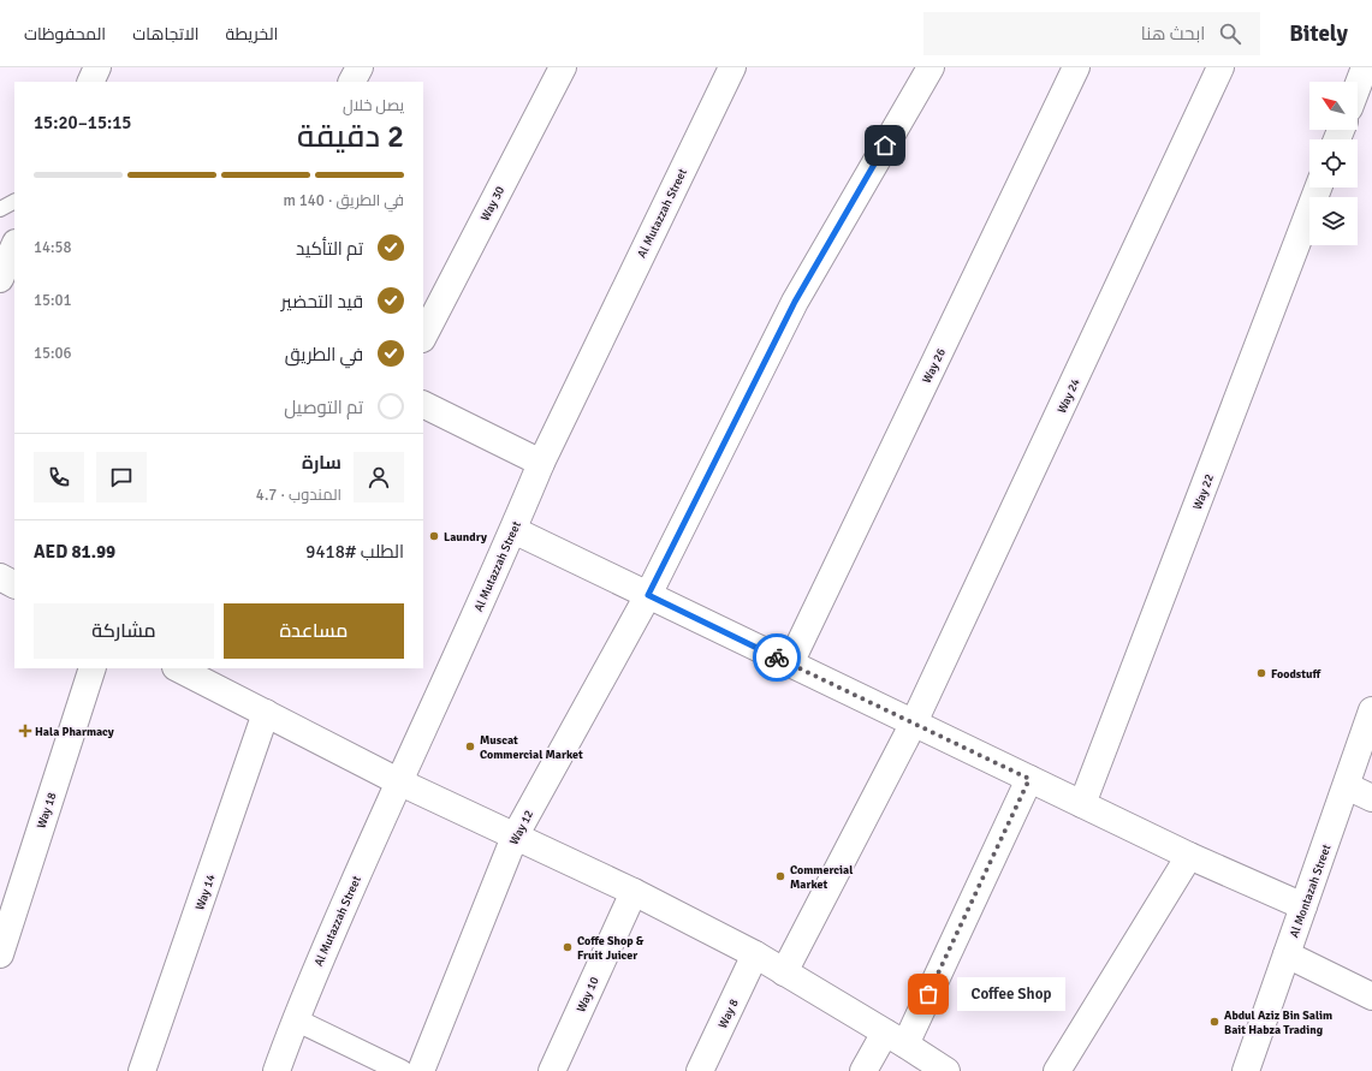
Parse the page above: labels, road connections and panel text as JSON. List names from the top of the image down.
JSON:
{
  "streets": {
    "street": [
      "Way 30",
      "Al Mutazzah Street",
      "Way 26",
      "Way 24",
      "Way 22",
      "Way 18",
      "Way 12",
      "Al Montazah Street",
      "Way 14",
      "Way 10",
      "Way 8"
    ]
  },
  "places": {
    "other": [
      "Laundry",
      "Foodstuff",
      "Muscat Commercial Market",
      "Commercial Market",
      "Coffe Shop & Fruit Juicer",
      "Coffee Shop",
      "Abdul Aziz Bin Salim Bait Habza Trading"
    ],
    "health": ["Hala Pharmacy"]
  },
  "north": "top left",
  "page": {
    "header": "Bitely",
    "search": "ابحث هنا",
    "nav": ["الخريطة", "الاتجاهات", "المحفوظات"],
    "heading": ["2 دقيقة", "يصل خلال", "15:15–15:20"],
    "panel": [
      "سارة",
      "المندوب · 4.7",
      "الطلب #9418",
      "AED 81.99"
    ],
    "bar": "في الطريق · 140 m",
    "list": [
      ["تم التأكيد", "14:58"],
      ["قيد التحضير", "15:01"],
      ["في الطريق", "15:06"],
      "تم التوصيل"
    ],
    "buttons": ["مساعدة", "مشاركة"],
    "bubble": "Coffee Shop"
  }
}
